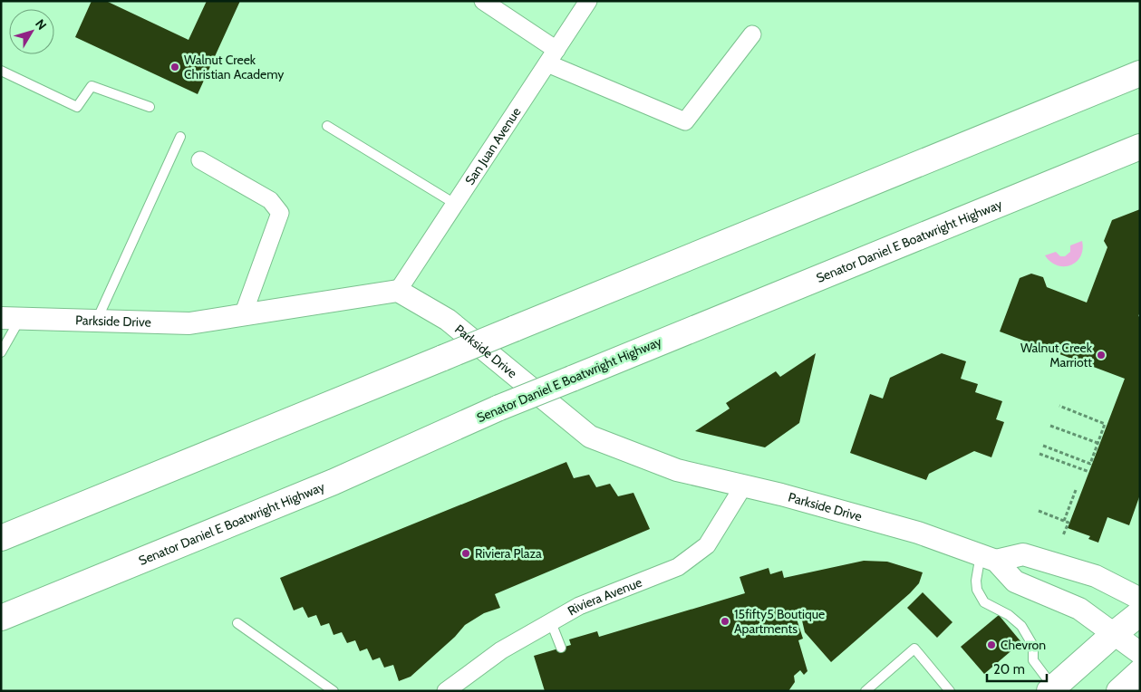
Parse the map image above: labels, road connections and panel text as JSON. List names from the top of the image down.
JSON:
{
  "streets": {
    "main road": ["Senator Daniel E Boatwright Highway"],
    "street": ["San Juan Avenue", "Parkside Drive", "Riviera Avenue"]
  },
  "crossings": [
    ["San Juan Avenue", "Parkside Drive"],
    ["Parkside Drive", "Riviera Avenue"]
  ],
  "places": [
    "Walnut Creek Christian Academy",
    "Walnut Creek Marriott",
    "Riviera Plaza",
    "15fifty5 Boutique Apartments",
    "Chevron"
  ],
  "scale_bar": "20 m",
  "north": "top right"
}
